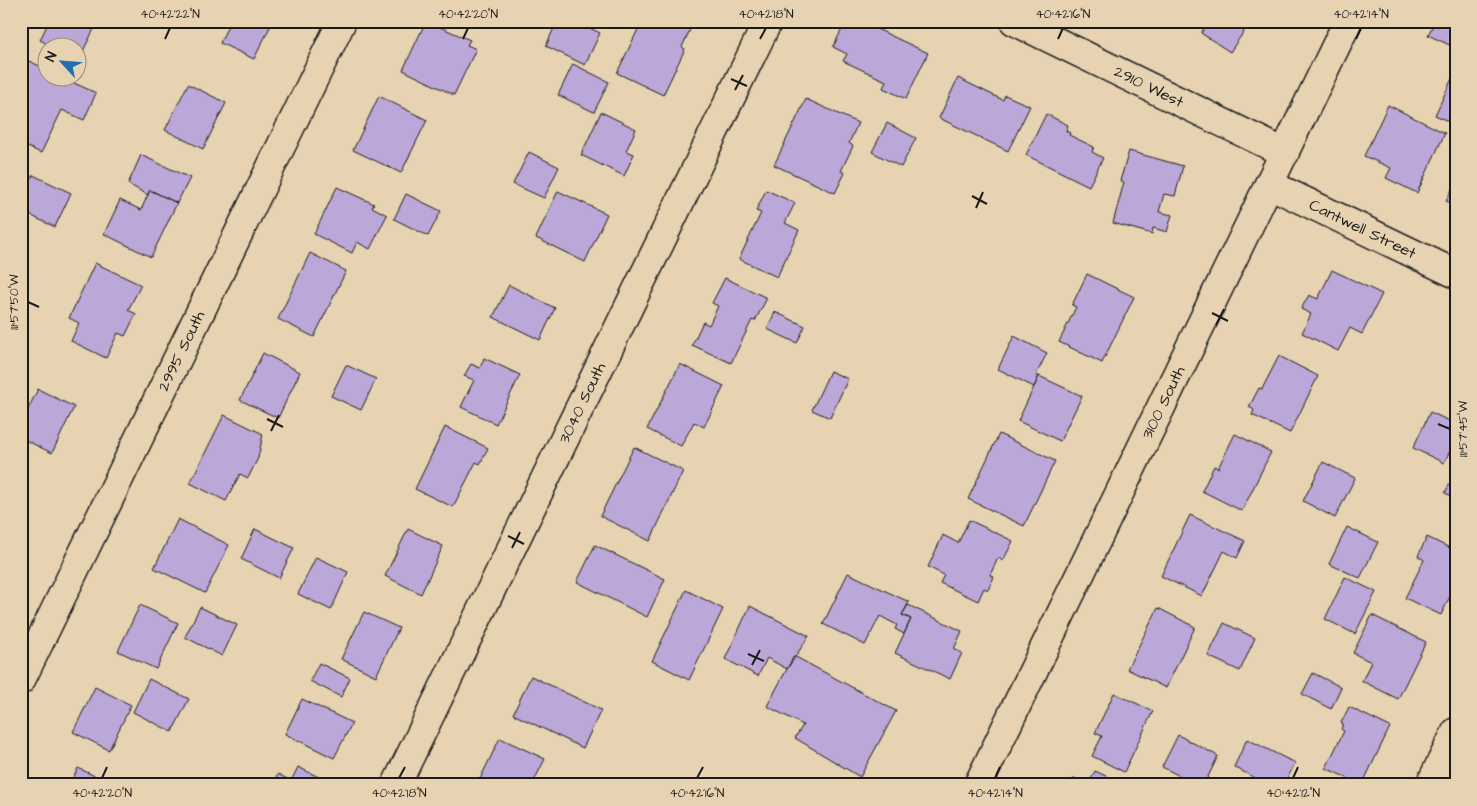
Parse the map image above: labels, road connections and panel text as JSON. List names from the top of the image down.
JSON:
{
  "streets": {
    "street": [
      "2910 West",
      "Cantwell Street",
      "2995 South",
      "3040 South",
      "3100 South"
    ]
  },
  "crossings": [
    ["2910 West", "3100 South"],
    ["Cantwell Street", "3100 South"]
  ],
  "north": "top left",
  "coordinates": [
    "40°42'22\"N",
    "40°42'20\"N",
    "40°42'18\"N",
    "40°42'16\"N",
    "40°42'14\"N",
    "111°57'50\"W",
    "111°57'45\"W",
    "40°42'12\"N"
  ]
}
